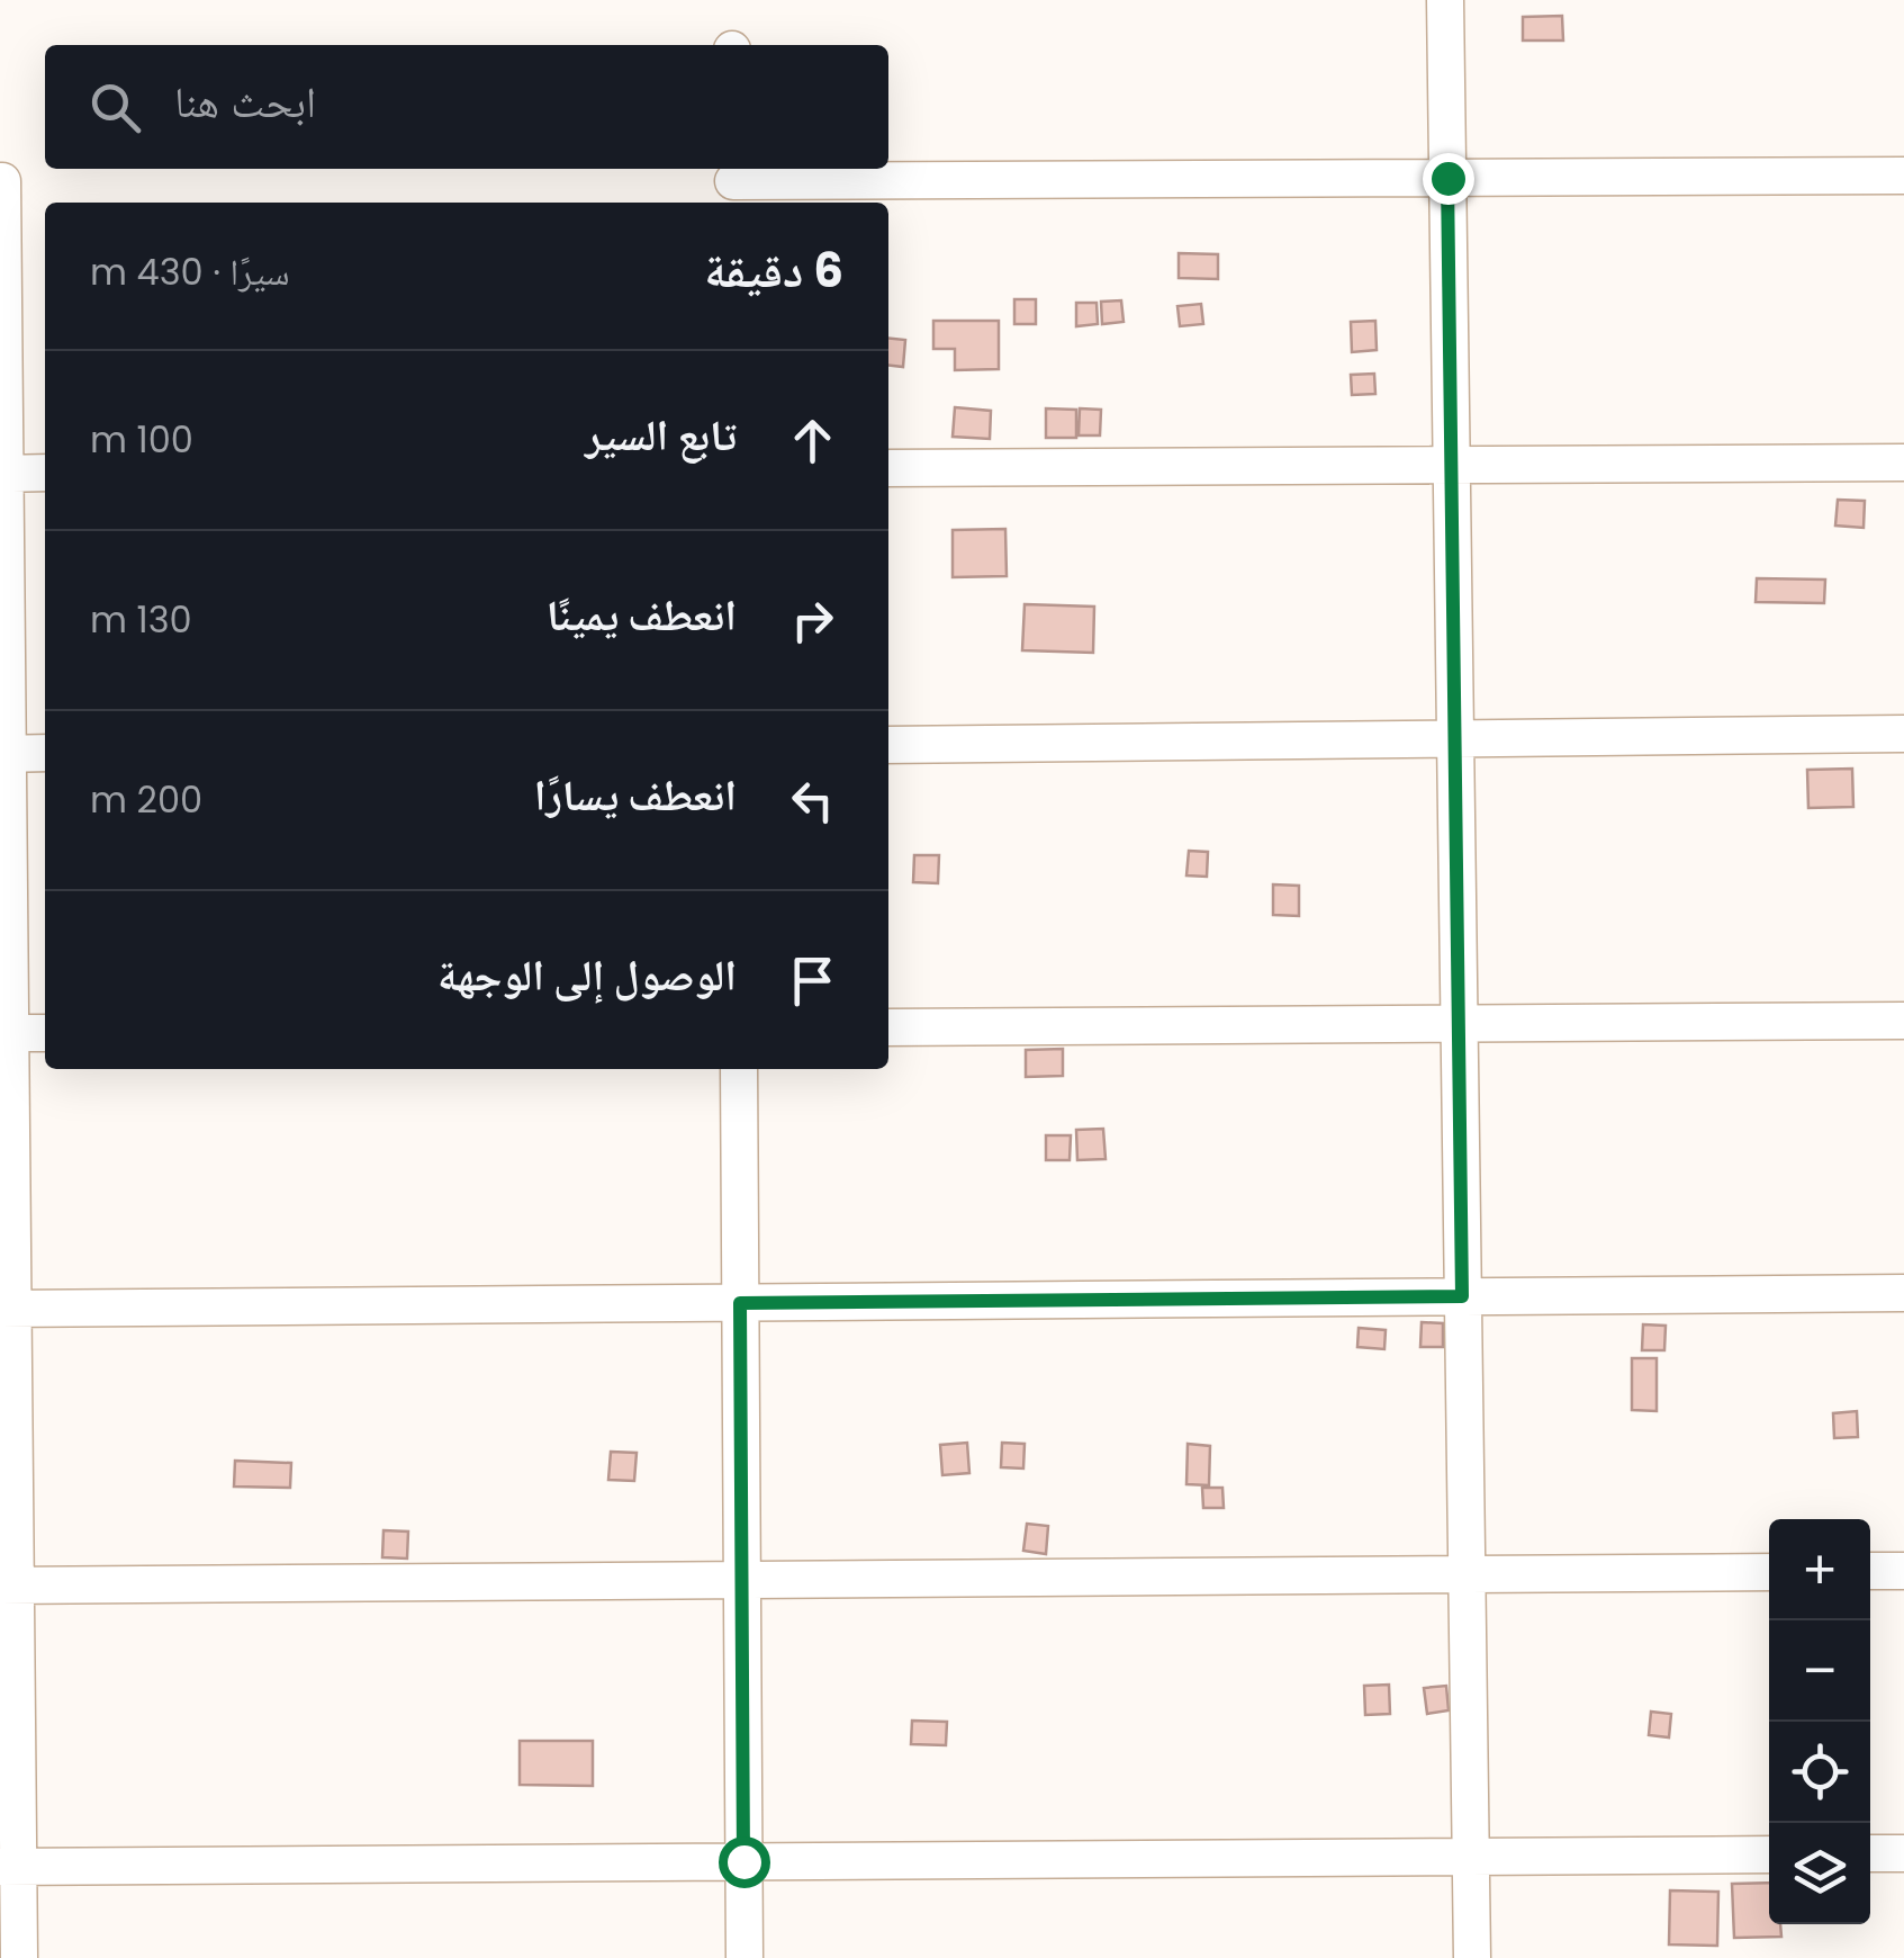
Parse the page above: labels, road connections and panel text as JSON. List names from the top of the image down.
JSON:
{
  "page": {
    "search": "ابحث هنا",
    "heading": ["6 دقيقة", "سيرًا · 430 m"],
    "list": [
      ["تابع السير", "100 m"],
      ["انعطف يمينًا", "130 m"],
      ["انعطف يسارًا", "200 m"],
      "الوصول إلى الوجهة"
    ],
    "map_buttons": ["+", "−"]
  }
}
